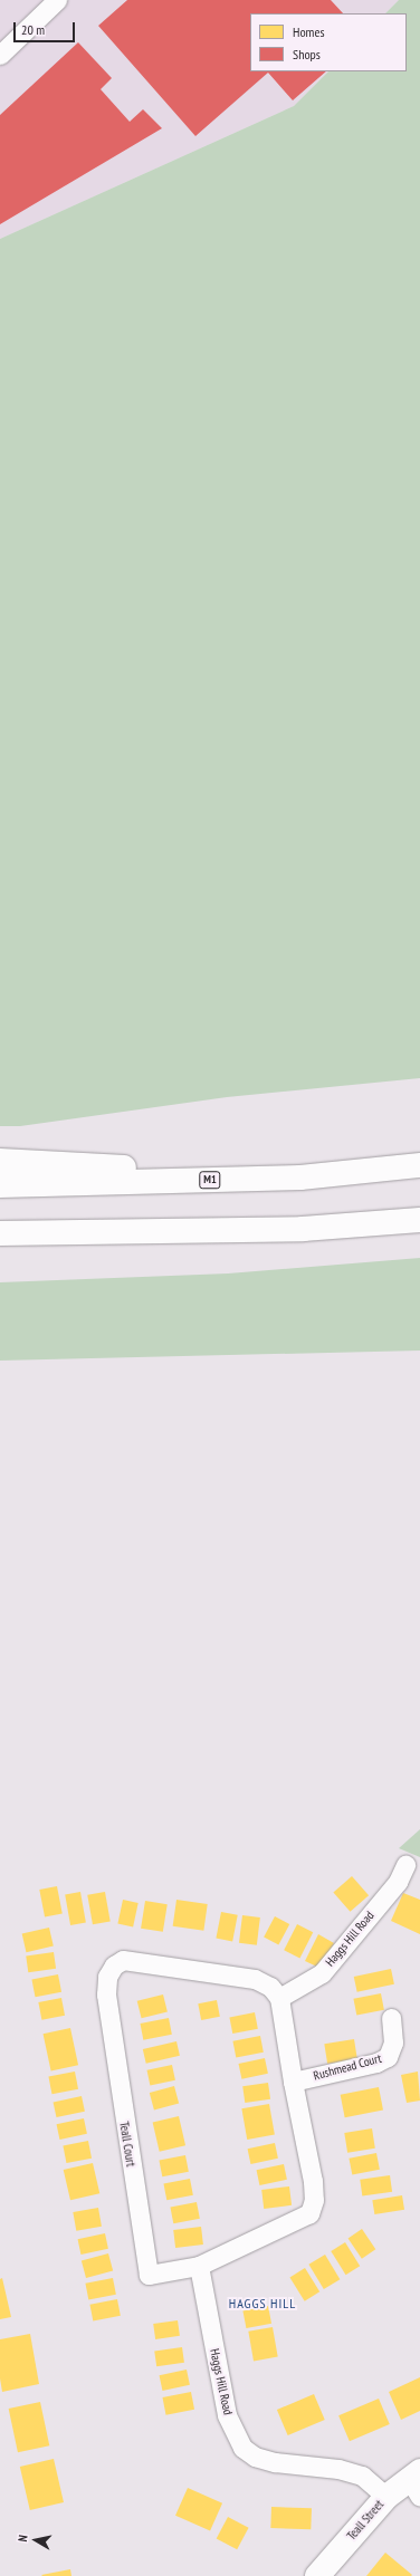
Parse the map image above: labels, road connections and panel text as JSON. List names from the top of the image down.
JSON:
{
  "streets": {
    "main road": ["M1", "Teall Street"],
    "street": ["Haggs Hill Road", "Rushmead Court", "Teall Court"]
  },
  "crossings": [
    ["Haggs Hill Road", "Teall Court"],
    ["Haggs Hill Road", "Teall Street"],
    ["Rushmead Court", "Teall Court"]
  ],
  "districts": ["HAGGS HILL"],
  "legend": ["Homes", "Shops"],
  "scale_bar": "20 m",
  "north": "left"
}
